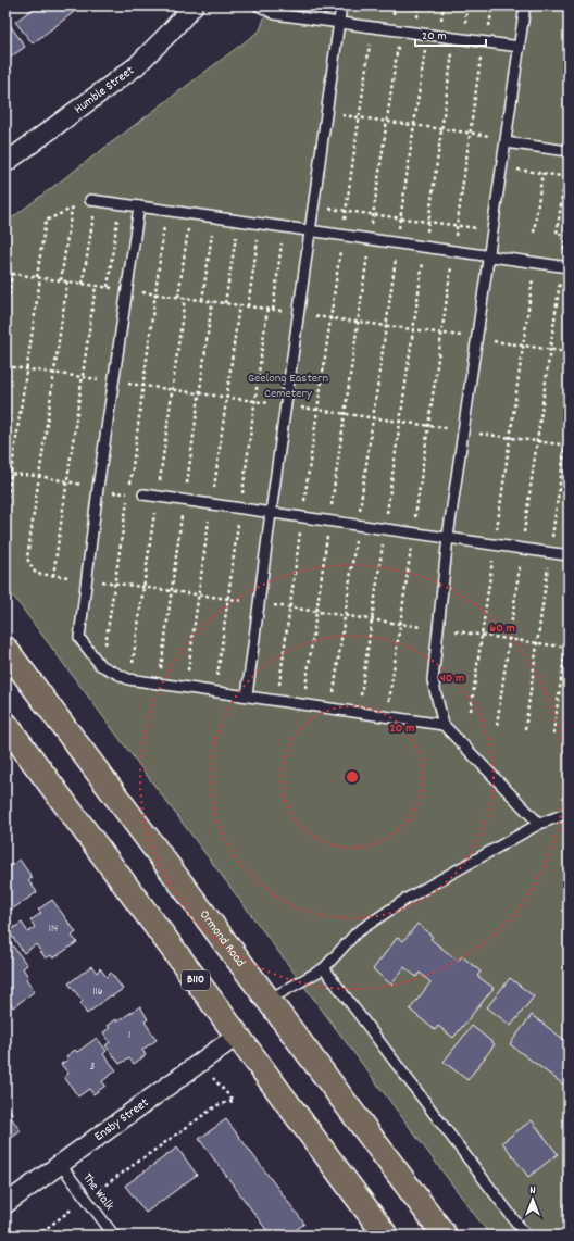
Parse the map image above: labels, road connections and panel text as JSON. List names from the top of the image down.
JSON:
{
  "streets": {
    "highway": ["Ormond Road", "B110"],
    "street": ["Humble Street", "Ensby Street"],
    "lane": ["The Walk"]
  },
  "crossings": [
    ["B110", "Ensby Street"],
    ["Ensby Street", "The Walk"]
  ],
  "parks": ["Geelong Eastern Cemetery"],
  "house_numbers": [
    "114",
    "116",
    "1",
    "3"
  ],
  "scale_bar": "20 m",
  "north": "top",
  "rings": ["60 m", "40 m", "20 m"]
}
